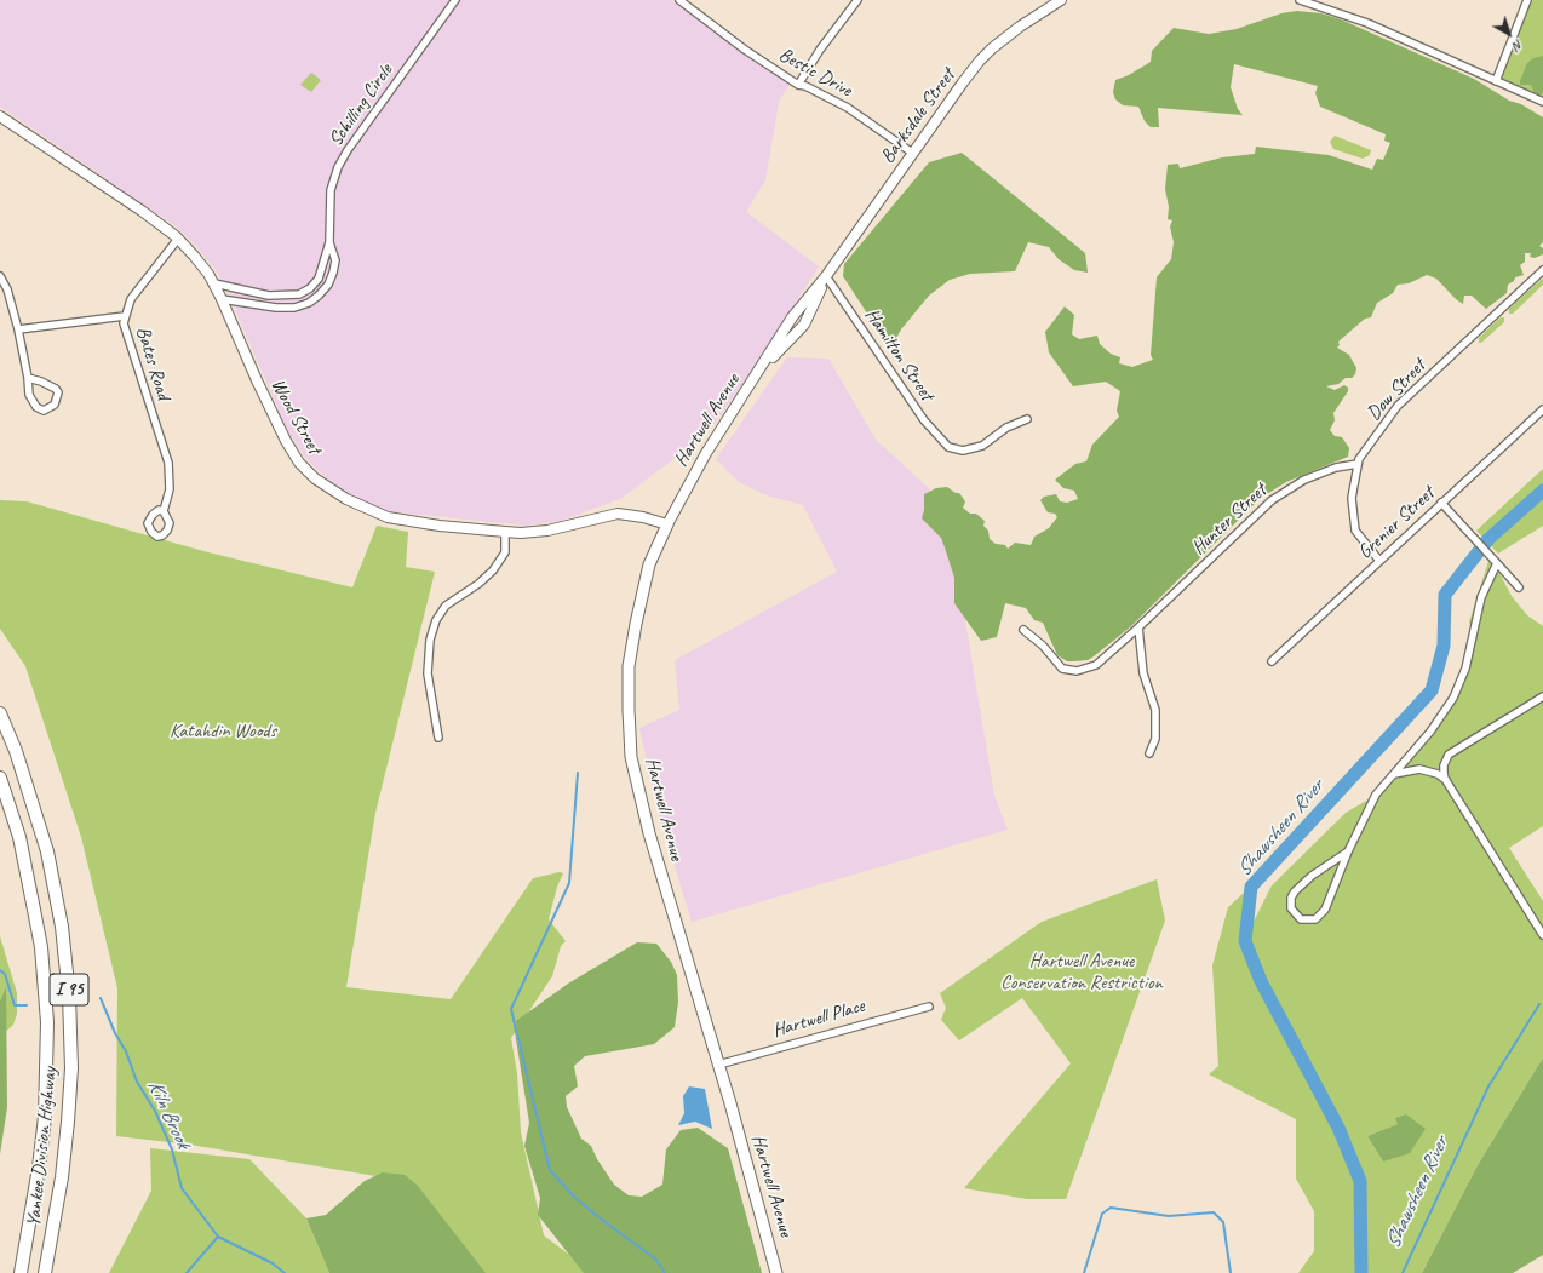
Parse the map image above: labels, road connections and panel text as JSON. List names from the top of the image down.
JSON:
{
  "streets": {
    "highway": ["I 95", "Yankee Division Highway"],
    "main road": ["Hartwell Avenue"],
    "street": [
      "Bestic Drive",
      "Schilling Circle",
      "Barksdale Street",
      "Hamilton Street",
      "Bates Road",
      "Dow Street",
      "Wood Street",
      "Hunter Street",
      "Grenier Street",
      "Hartwell Place"
    ]
  },
  "crossings": [
    ["Bestic Drive", "Barksdale Street"],
    ["Schilling Circle", "Wood Street"],
    ["Barksdale Street", "Hamilton Street"],
    ["Barksdale Street", "Hartwell Avenue"],
    ["Bates Road", "Wood Street"],
    ["Dow Street", "Hunter Street"],
    ["Dow Street", "Grenier Street"],
    ["Wood Street", "Hartwell Avenue"],
    ["Hartwell Avenue", "Hartwell Place"]
  ],
  "water": ["Shawsheen River", "Kiln Brook"],
  "parks": ["Katahdin Woods", "Hartwell Avenue Conservation Restriction"],
  "north": "bottom right"
}
